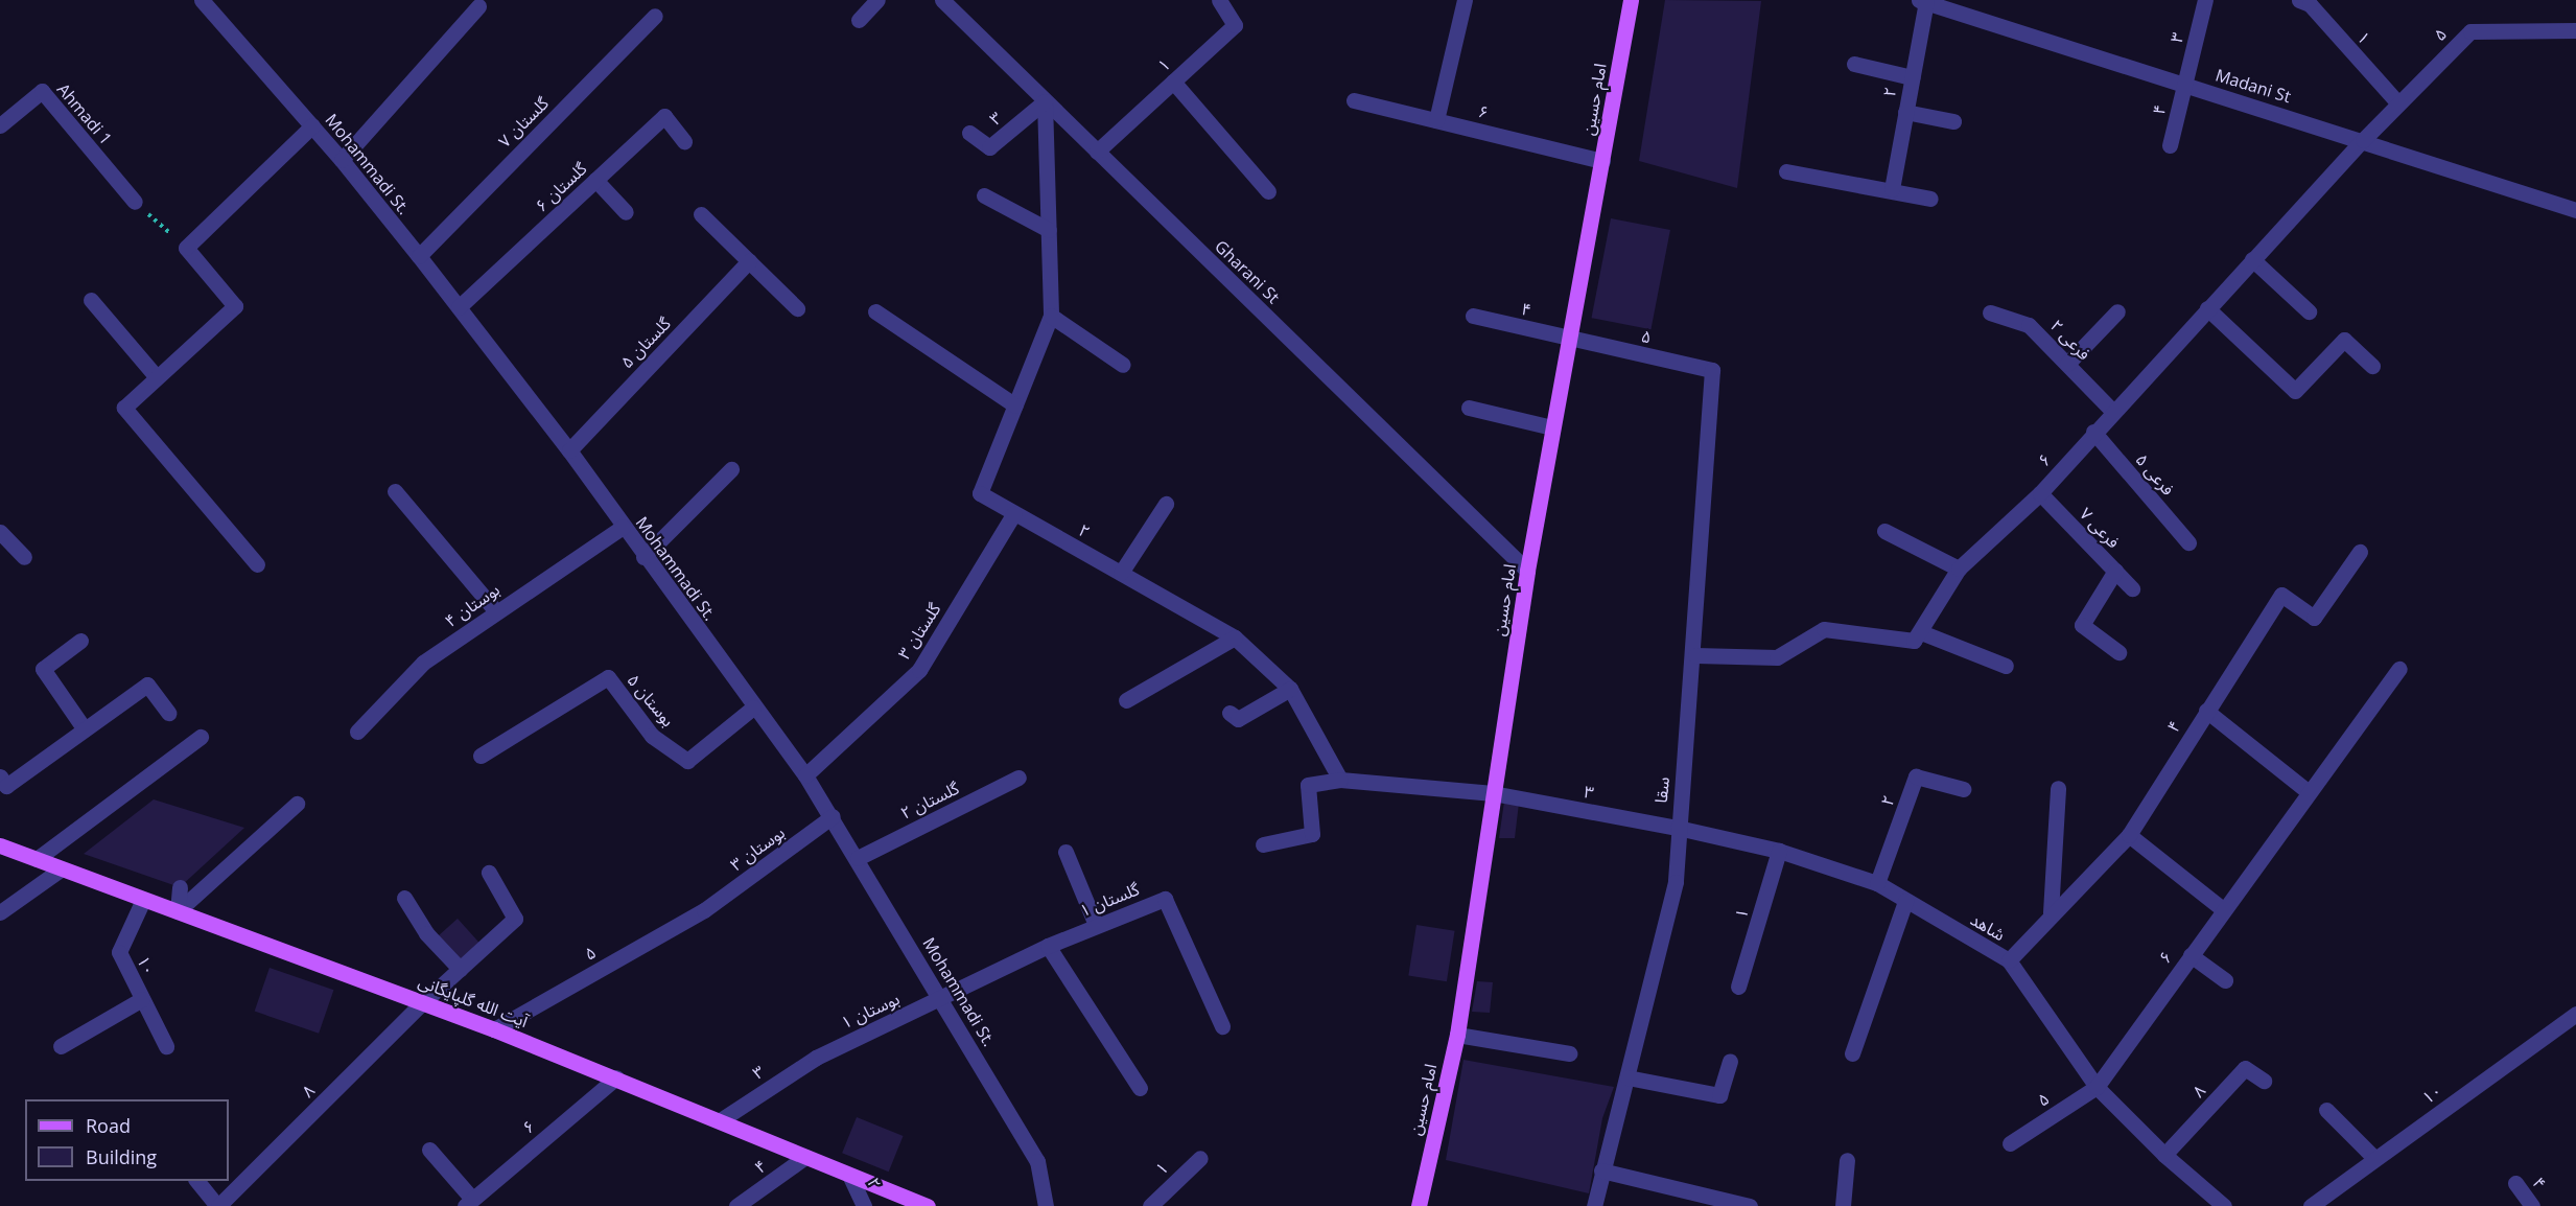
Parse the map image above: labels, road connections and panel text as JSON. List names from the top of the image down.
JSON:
{
  "streets": {
    "main road": ["امام حسین", "آیت الله گلپایگانی"],
    "street": [
      "۵",
      "۳",
      "۱",
      "Madani St",
      "۲",
      "۴",
      "۶",
      "Ahmadi 1",
      "گلستان ۷",
      "Mohammadi St.",
      "گلستان ۶",
      "Gharani St",
      "فرعی ۲",
      "گلستان ۵",
      "فرعی ۵",
      "فرعی ۷",
      "بوستان ۴",
      "گلستان ۳",
      "بوستان ۵",
      "سقا",
      "گلستان ۲",
      "بوستان ۳",
      "گلستان ۱",
      "شاهد",
      "۱۰",
      "بوستان ۱",
      "۸"
    ]
  },
  "crossings": [
    ["۵", "۱"],
    ["۵", "Madani St"],
    ["۵", "امام حسین"],
    ["۵", "۴"],
    ["۵", "۶"],
    ["۵", "سقا"],
    ["۵", "بوستان ۳"],
    ["۵", "شاهد"],
    ["۵", "آیت الله گلپایگانی"],
    ["۳", "Madani St"],
    ["۳", "۲"],
    ["۳", "امام حسین"],
    ["۳", "۴"],
    ["۳", "Gharani St"],
    ["۳", "سقا"],
    ["۳", "شاهد"],
    ["۳", "آیت الله گلپایگانی"],
    ["۳", "بوستان ۱"],
    ["۱", "Gharani St"],
    ["۱", "شاهد"],
    ["Madani St", "۲"],
    ["Madani St", "۴"],
    ["Madani St", "۶"],
    ["۲", "Gharani St"],
    ["۲", "گلستان ۳"],
    ["۲", "شاهد"],
    ["۲", "آیت الله گلپایگانی"],
    ["امام حسین", "۴"],
    ["امام حسین", "۶"],
    ["امام حسین", "Gharani St"],
    ["۴", "شاهد"],
    ["۴", "آیت الله گلپایگانی"],
    ["۶", "فرعی ۲"],
    ["۶", "فرعی ۵"],
    ["۶", "فرعی ۷"],
    ["۶", "شاهد"],
    ["۶", "آیت الله گلپایگانی"],
    ["گلستان ۷", "Mohammadi St."],
    ["Mohammadi St.", "گلستان ۶"],
    ["Mohammadi St.", "گلستان ۵"],
    ["Mohammadi St.", "بوستان ۴"],
    ["Mohammadi St.", "گلستان ۳"],
    ["Mohammadi St.", "بوستان ۵"],
    ["Mohammadi St.", "گلستان ۲"],
    ["Mohammadi St.", "بوستان ۳"],
    ["Mohammadi St.", "گلستان ۱"],
    ["Mohammadi St.", "بوستان ۱"],
    ["سقا", "شاهد"],
    ["گلستان ۱", "بوستان ۱"],
    ["شاهد", "۸"],
    ["۱۰", "آیت الله گلپایگانی"],
    ["آیت الله گلپایگانی", "۸"]
  ],
  "legend": ["Road", "Building"]
}
